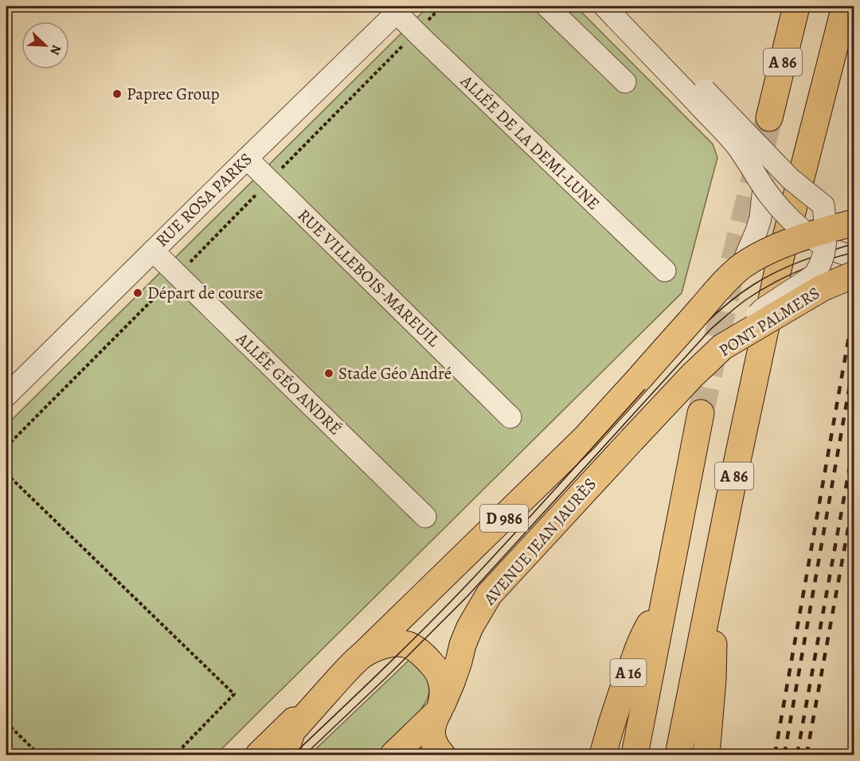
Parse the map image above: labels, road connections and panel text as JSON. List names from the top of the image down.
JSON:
{
  "streets": {
    "main road": [
      "A 86",
      "PONT PALMERS",
      "D 986",
      "AVENUE JEAN JAURÈS",
      "A 16"
    ],
    "street": [
      "ALLÉE DE LA DEMI-LUNE",
      "RUE ROSA PARKS",
      "RUE VILLEBOIS-MAREUIL",
      "ALLÉE GÉO ANDRÉ"
    ]
  },
  "crossings": [
    ["A 86", "A 16"],
    ["ALLÉE DE LA DEMI-LUNE", "RUE ROSA PARKS"],
    ["RUE ROSA PARKS", "RUE VILLEBOIS-MAREUIL"],
    ["RUE ROSA PARKS", "ALLÉE GÉO ANDRÉ"],
    ["PONT PALMERS", "AVENUE JEAN JAURÈS"]
  ],
  "places": ["Paprec Group", "Départ de course", "Stade Géo André"],
  "north": "bottom right"
}
